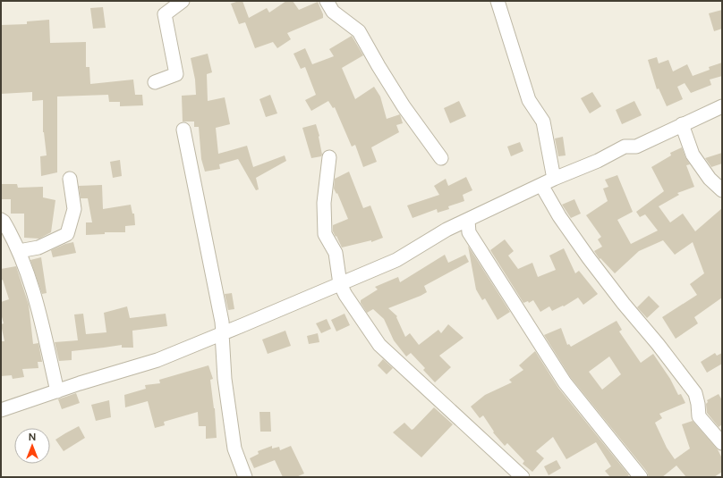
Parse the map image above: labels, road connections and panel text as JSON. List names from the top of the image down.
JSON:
{
  "north": "top"
}
